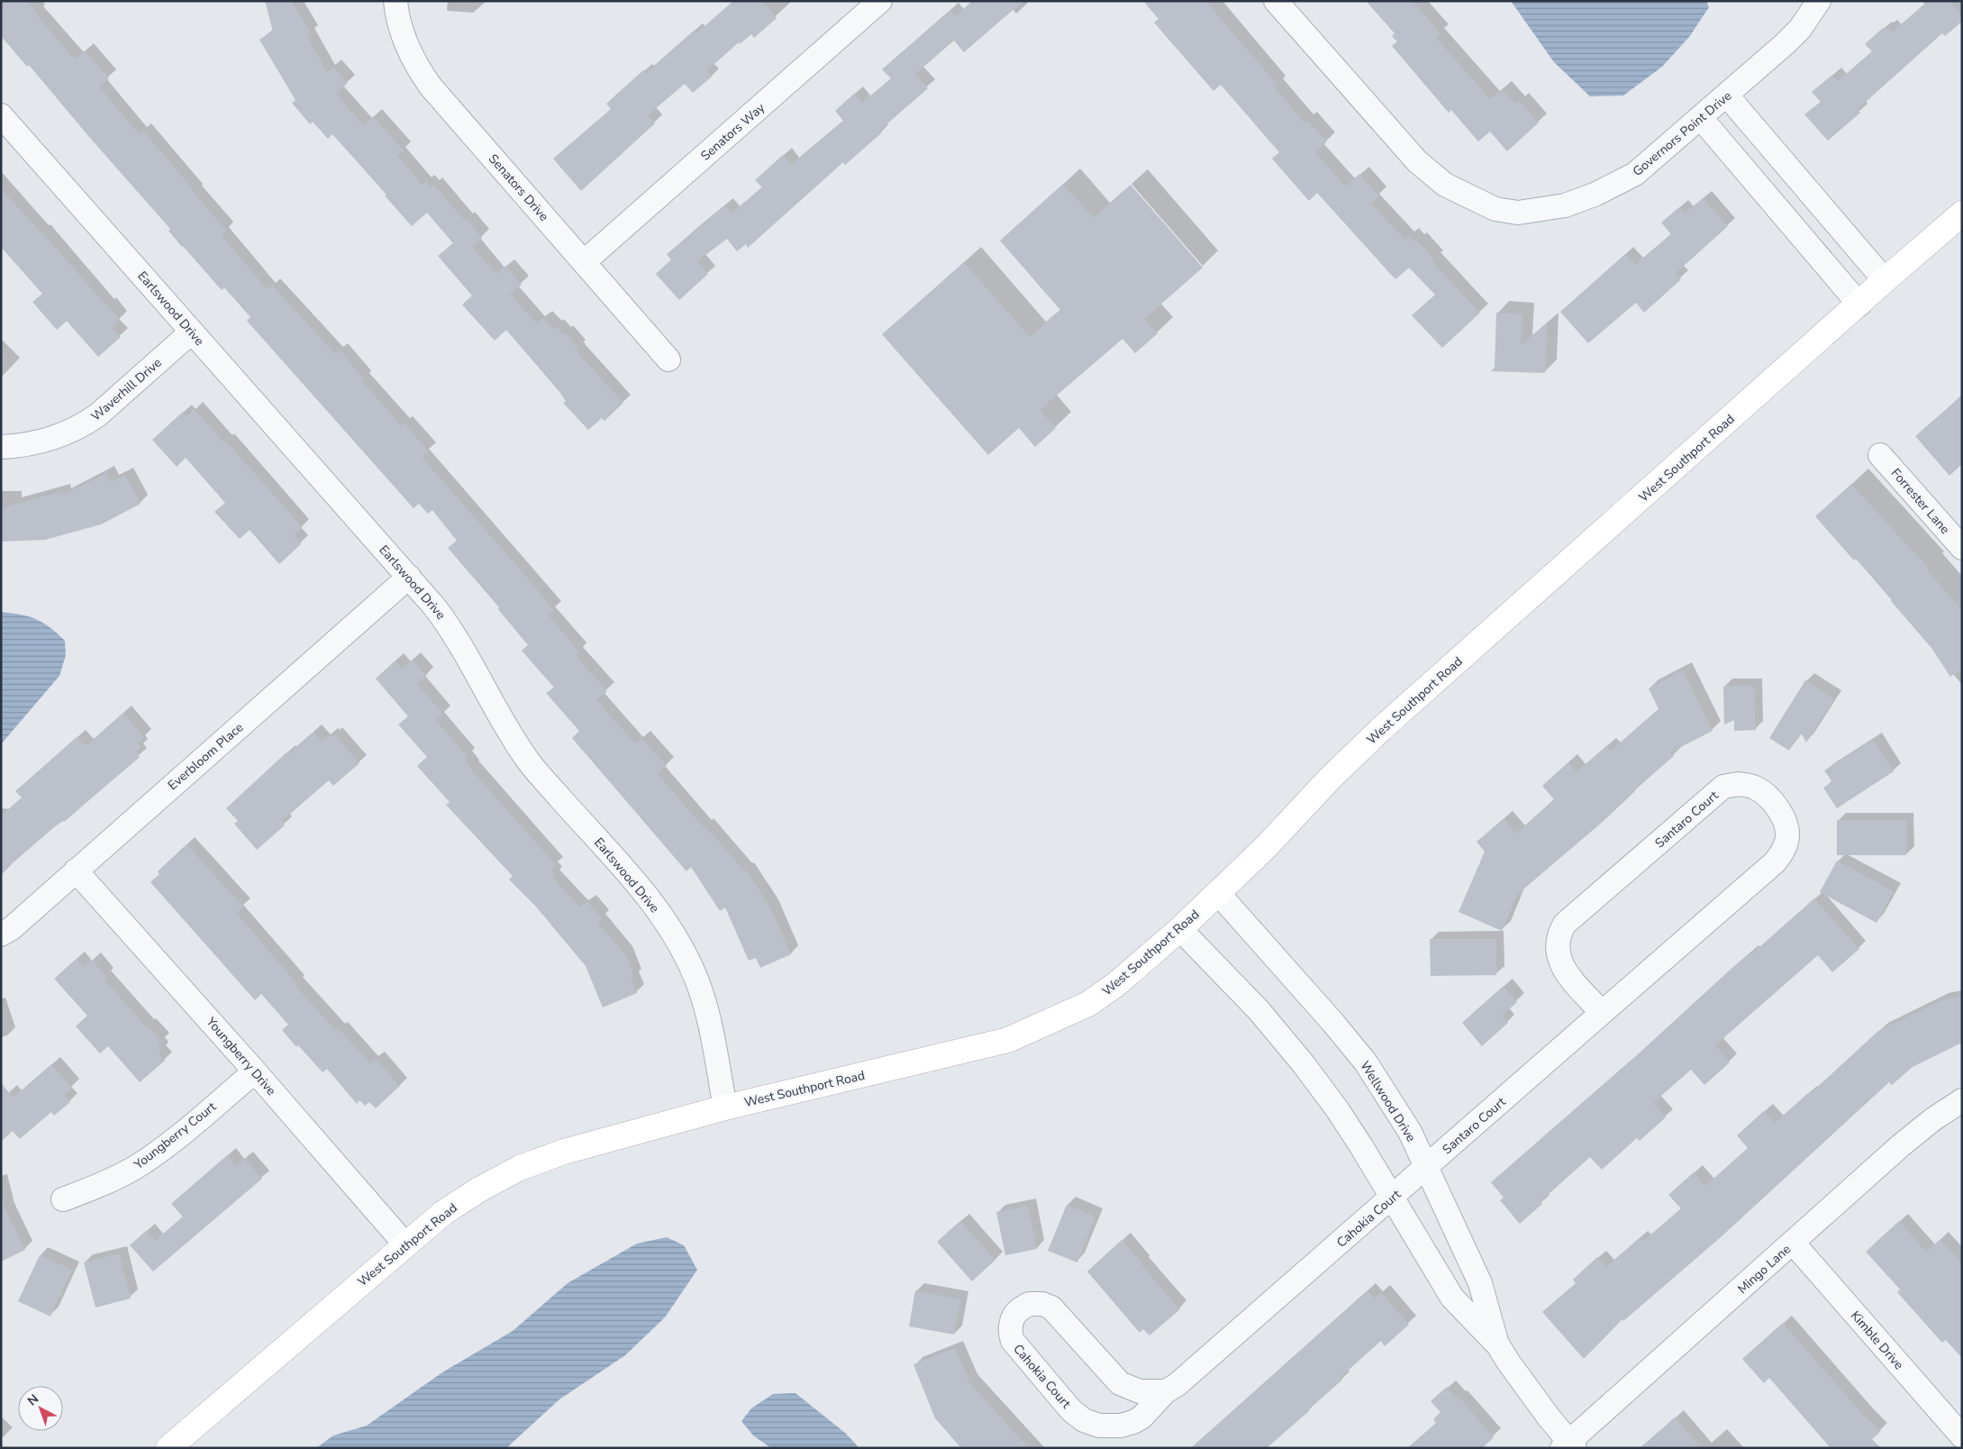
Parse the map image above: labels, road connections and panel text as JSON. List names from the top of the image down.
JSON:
{
  "streets": {
    "main road": ["West Southport Road"],
    "street": [
      "Senators Way",
      "Governors Point Drive",
      "Senators Drive",
      "Earlswood Drive",
      "Waverhill Drive",
      "Forrester Lane",
      "Everbloom Place",
      "Santaro Court",
      "Youngberry Drive",
      "Wellwood Drive",
      "Youngberry Court",
      "Cahokia Court",
      "Mingo Lane",
      "Kimble Drive"
    ]
  },
  "crossings": [
    ["Senators Way", "Senators Drive"],
    ["Earlswood Drive", "Waverhill Drive"],
    ["Earlswood Drive", "West Southport Road"],
    ["Earlswood Drive", "Everbloom Place"],
    ["West Southport Road", "Youngberry Drive"],
    ["West Southport Road", "Wellwood Drive"],
    ["Everbloom Place", "Youngberry Drive"],
    ["Santaro Court", "Wellwood Drive"],
    ["Santaro Court", "Cahokia Court"],
    ["Youngberry Drive", "Youngberry Court"],
    ["Wellwood Drive", "Cahokia Court"],
    ["Wellwood Drive", "Mingo Lane"],
    ["Mingo Lane", "Kimble Drive"]
  ],
  "north": "top left"
}
